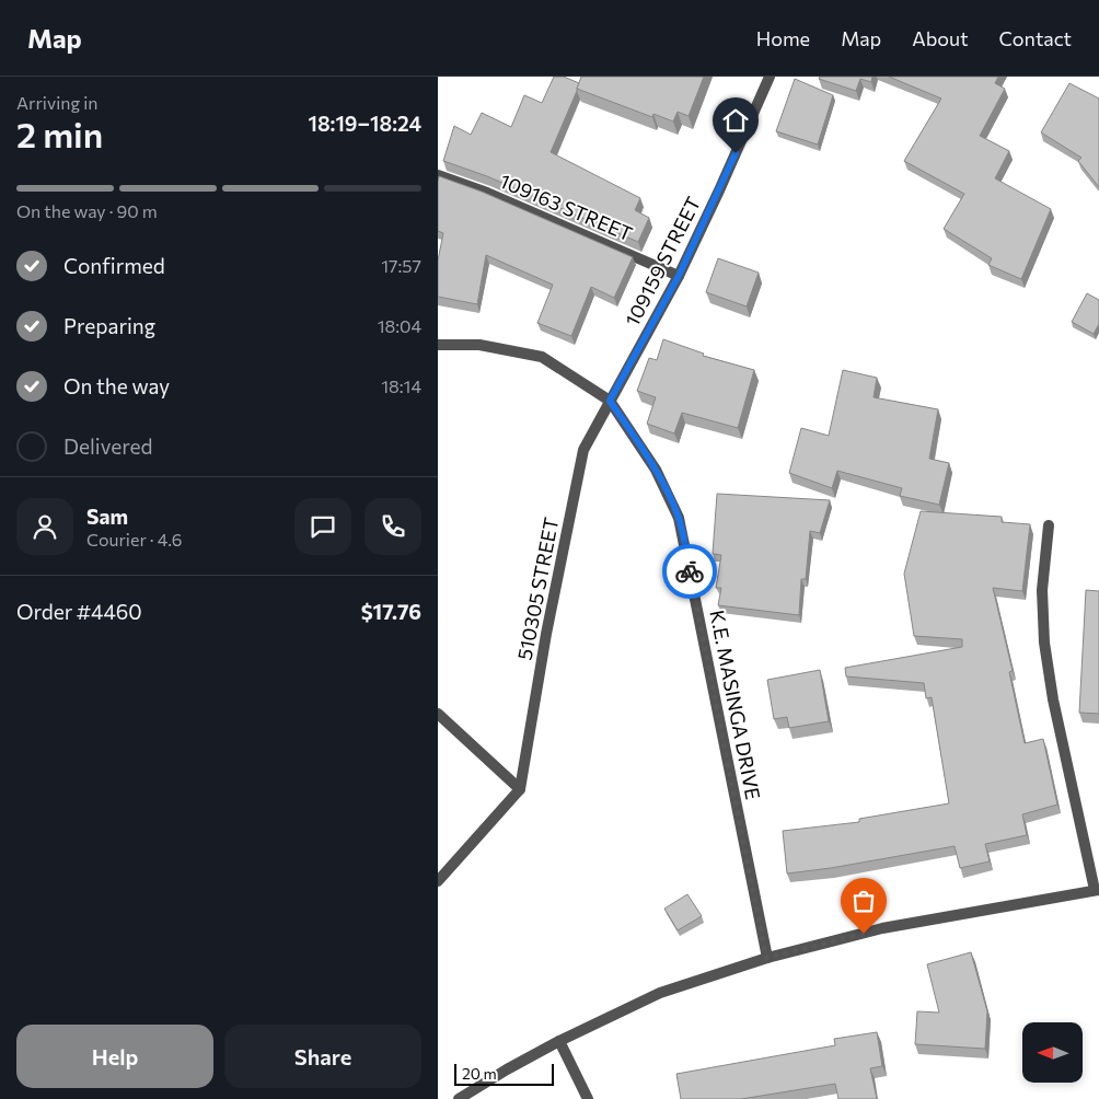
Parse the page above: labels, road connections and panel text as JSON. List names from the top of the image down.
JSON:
{
  "streets": {
    "street": [
      "109163 STREET",
      "109159 STREET",
      "510305 STREET",
      "K.E. MASINGA DRIVE"
    ]
  },
  "crossings": [
    ["109163 STREET", "109159 STREET"],
    ["109159 STREET", "510305 STREET"],
    ["109159 STREET", "K.E. MASINGA DRIVE"],
    ["510305 STREET", "K.E. MASINGA DRIVE"]
  ],
  "scale_bar": "20 m",
  "north": "left",
  "page": {
    "header": "Map",
    "nav": [
      "Home",
      "Map",
      "About",
      "Contact"
    ],
    "heading": ["2 min", "Arriving in", "18:19–18:24"],
    "panel": [
      "Sam",
      "Courier · 4.6",
      "Order #4460",
      "$17.76"
    ],
    "bar": "On the way · 90 m",
    "list": [
      ["Confirmed", "17:57"],
      ["Preparing", "18:04"],
      ["On the way", "18:14"],
      "Delivered"
    ],
    "buttons": ["Help", "Share"],
    "scale": "20 m"
  }
}
